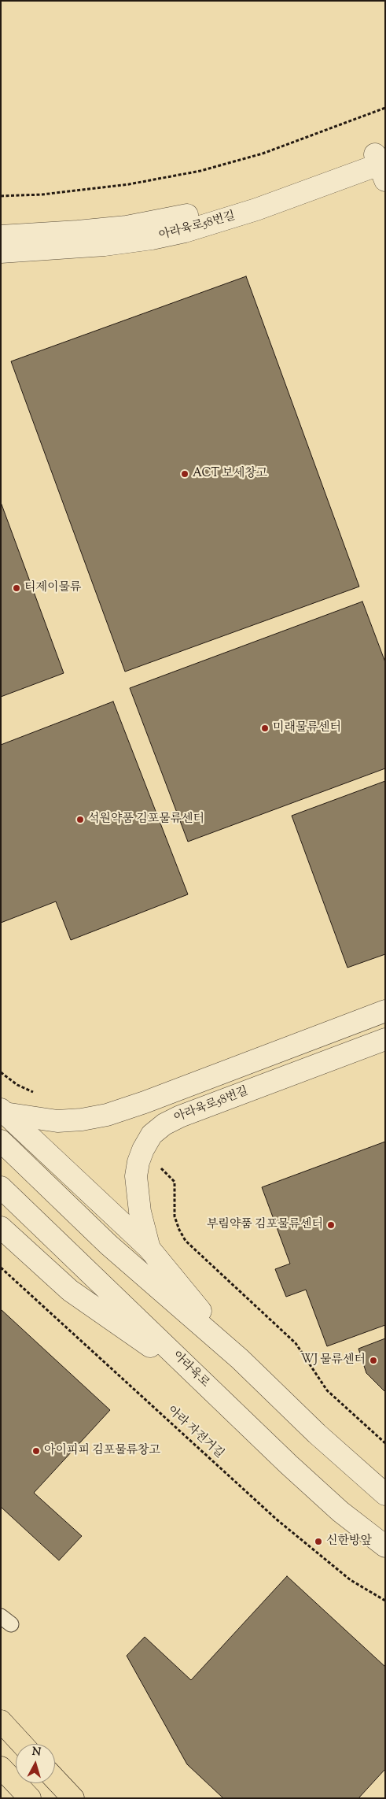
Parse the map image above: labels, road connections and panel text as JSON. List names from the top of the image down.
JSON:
{
  "streets": {
    "street": ["아라육로58번길", "아라육로"],
    "path": ["아라 자전거길"]
  },
  "places": [
    "ACT 보세창고",
    "티제이물류",
    "미래물류센터",
    "석원약품 김포물류센터",
    "부림약품 김포물류센터",
    "WJ 물류센터",
    "아이피피 김포물류창고",
    "신한방앞"
  ],
  "north": "top"
}
